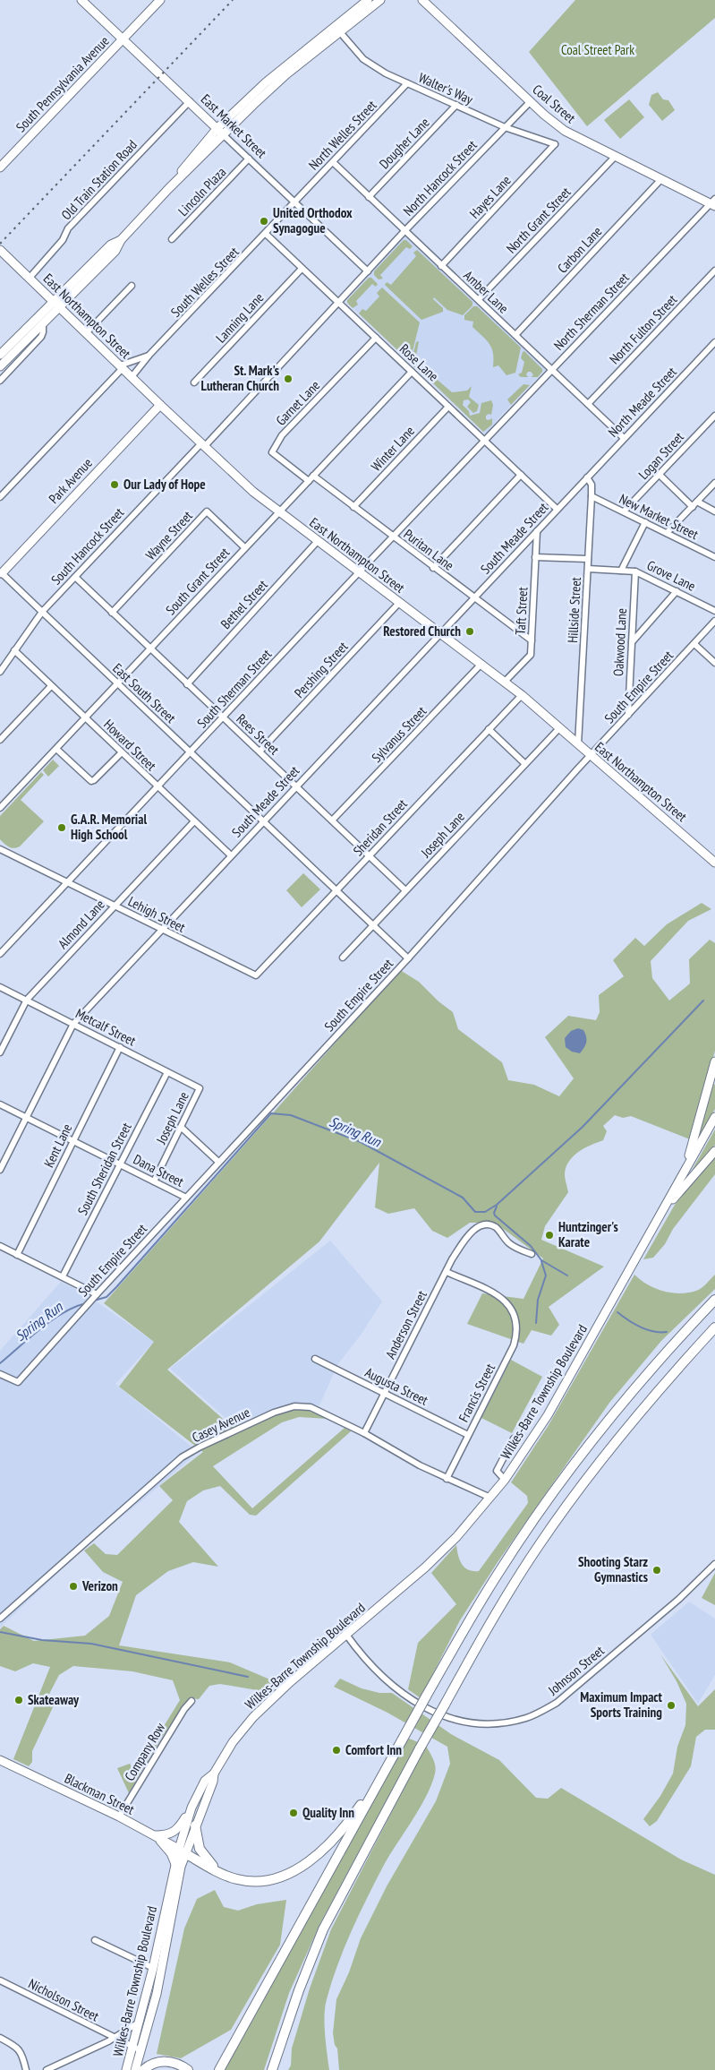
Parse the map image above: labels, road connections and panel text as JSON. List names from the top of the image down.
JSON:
{
  "streets": {
    "main road": [
      "South Pennsylvania Avenue",
      "Coal Street",
      "East Market Street",
      "East Northampton Street",
      "Park Avenue",
      "Wilkes-Barre Township Boulevard",
      "Blackman Street"
    ],
    "street": [
      "Walter's Way",
      "North Welles Street",
      "Dougher Lane",
      "North Hancock Street",
      "Old Train Station Road",
      "Lincoln Plaza",
      "Hayes Lane",
      "North Grant Street",
      "Carbon Lane",
      "South Welles Street",
      "Amber Lane",
      "North Sherman Street",
      "Lanning Lane",
      "North Fulton Street",
      "Rose Lane",
      "North Meade Street",
      "Garnet Lane",
      "Winter Lane",
      "Logan Street",
      "New Market Street",
      "Wayne Street",
      "South Meade Street",
      "South Hancock Street",
      "Puritan Lane",
      "Grove Lane",
      "South Grant Street",
      "Bethel Street",
      "Hillside Street",
      "Taft Street",
      "Oakwood Lane",
      "Pershing Street",
      "South Empire Street",
      "South Sherman Street",
      "East South Street",
      "Rees Street",
      "Sylvanus Street",
      "Howard Street",
      "Sheridan Street",
      "Joseph Lane",
      "Lehigh Street",
      "Almond Lane",
      "Metcalf Street",
      "Kent Lane",
      "South Sheridan Street",
      "Dana Street",
      "Anderson Street",
      "Augusta Street",
      "Francis Street",
      "Casey Avenue",
      "Johnson Street",
      "Company Row",
      "Nicholson Street"
    ]
  },
  "crossings": [
    ["South Pennsylvania Avenue", "East Market Street"],
    ["Walter's Way", "North Welles Street"],
    ["Walter's Way", "Dougher Lane"],
    ["Walter's Way", "North Hancock Street"],
    ["Walter's Way", "Hayes Lane"],
    ["Coal Street", "North Hancock Street"],
    ["Coal Street", "North Grant Street"],
    ["Coal Street", "Carbon Lane"],
    ["Coal Street", "North Sherman Street"],
    ["East Market Street", "North Welles Street"],
    ["East Market Street", "North Hancock Street"],
    ["East Market Street", "Old Train Station Road"],
    ["East Market Street", "Lincoln Plaza"],
    ["East Market Street", "South Welles Street"],
    ["East Market Street", "South Hancock Street"],
    ["North Welles Street", "South Welles Street"],
    ["North Welles Street", "Amber Lane"],
    ["Dougher Lane", "Amber Lane"],
    ["North Hancock Street", "Amber Lane"],
    ["North Hancock Street", "South Hancock Street"],
    ["Old Train Station Road", "East Northampton Street"],
    ["Hayes Lane", "Amber Lane"],
    ["North Grant Street", "Amber Lane"],
    ["Carbon Lane", "Amber Lane"],
    ["South Welles Street", "East Northampton Street"],
    ["South Welles Street", "Rose Lane"],
    ["Amber Lane", "North Sherman Street"],
    ["Amber Lane", "North Fulton Street"],
    ["Amber Lane", "North Meade Street"],
    ["North Sherman Street", "Rose Lane"],
    ["North Sherman Street", "South Sherman Street"],
    ["East Northampton Street", "Park Avenue"],
    ["East Northampton Street", "South Meade Street"],
    ["East Northampton Street", "South Hancock Street"],
    ["East Northampton Street", "South Grant Street"],
    ["East Northampton Street", "Bethel Street"],
    ["East Northampton Street", "Hillside Street"],
    ["East Northampton Street", "Taft Street"],
    ["East Northampton Street", "Pershing Street"],
    ["East Northampton Street", "South Empire Street"],
    ["East Northampton Street", "South Sherman Street"],
    ["East Northampton Street", "Sylvanus Street"],
    ["East Northampton Street", "Sheridan Street"],
    ["East Northampton Street", "Joseph Lane"],
    ["Lanning Lane", "Rose Lane"],
    ["Rose Lane", "Garnet Lane"],
    ["Rose Lane", "Winter Lane"],
    ["Rose Lane", "South Meade Street"],
    ["Rose Lane", "South Hancock Street"],
    ["Rose Lane", "South Grant Street"],
    ["Rose Lane", "South Sherman Street"],
    ["North Meade Street", "South Meade Street"],
    ["North Meade Street", "Hillside Street"],
    ["Garnet Lane", "South Grant Street"],
    ["Winter Lane", "Puritan Lane"],
    ["Logan Street", "New Market Street"],
    ["Park Avenue", "East South Street"],
    ["New Market Street", "Hillside Street"],
    ["Wayne Street", "South Grant Street"],
    ["Wayne Street", "Rees Street"],
    ["South Meade Street", "Puritan Lane"],
    ["South Meade Street", "Hillside Street"],
    ["South Meade Street", "Taft Street"],
    ["South Meade Street", "East South Street"],
    ["South Meade Street", "Rees Street"],
    ["South Meade Street", "Howard Street"],
    ["South Meade Street", "Lehigh Street"],
    ["South Meade Street", "Metcalf Street"],
    ["South Meade Street", "Dana Street"],
    ["South Hancock Street", "East South Street"],
    ["South Hancock Street", "Rees Street"],
    ["South Hancock Street", "Howard Street"],
    ["Puritan Lane", "South Grant Street"],
    ["Puritan Lane", "Taft Street"],
    ["Puritan Lane", "South Sherman Street"],
    ["Grove Lane", "Hillside Street"],
    ["Grove Lane", "Oakwood Lane"],
    ["South Grant Street", "East South Street"],
    ["South Grant Street", "Rees Street"],
    ["South Grant Street", "Howard Street"],
    ["Bethel Street", "Rees Street"],
    ["Oakwood Lane", "South Empire Street"],
    ["Pershing Street", "Rees Street"],
    ["South Empire Street", "East South Street"],
    ["South Empire Street", "Dana Street"],
    ["South Sherman Street", "East South Street"],
    ["South Sherman Street", "Rees Street"],
    ["South Sherman Street", "Howard Street"],
    ["South Sherman Street", "Lehigh Street"],
    ["East South Street", "Sheridan Street"],
    ["East South Street", "Joseph Lane"],
    ["Rees Street", "Sylvanus Street"],
    ["Rees Street", "Sheridan Street"],
    ["Rees Street", "Joseph Lane"],
    ["Howard Street", "Almond Lane"],
    ["Sheridan Street", "Lehigh Street"],
    ["Joseph Lane", "Metcalf Street"],
    ["Joseph Lane", "Dana Street"],
    ["Lehigh Street", "Almond Lane"],
    ["Almond Lane", "Metcalf Street"],
    ["Metcalf Street", "Kent Lane"],
    ["Metcalf Street", "South Sheridan Street"],
    ["Kent Lane", "Dana Street"],
    ["South Sheridan Street", "Dana Street"],
    ["Anderson Street", "Augusta Street"],
    ["Anderson Street", "Francis Street"],
    ["Anderson Street", "Casey Avenue"],
    ["Augusta Street", "Francis Street"],
    ["Wilkes-Barre Township Boulevard", "Casey Avenue"],
    ["Wilkes-Barre Township Boulevard", "Johnson Street"],
    ["Wilkes-Barre Township Boulevard", "Blackman Street"],
    ["Wilkes-Barre Township Boulevard", "Nicholson Street"],
    ["Francis Street", "Casey Avenue"],
    ["Company Row", "Blackman Street"]
  ],
  "water": ["Spring Run"],
  "parks": ["Coal Street Park"],
  "places": [
    "United Orthodox Synagogue",
    "St. Mark's Lutheran Church",
    "Our Lady of Hope",
    "Restored Church",
    "G.A.R. Memorial High School",
    "Huntzinger's Karate",
    "Shooting Starz Gymnastics",
    "Verizon",
    "Skateaway",
    "Maximum Impact Sports Training",
    "Comfort Inn",
    "Quality Inn"
  ]
}
